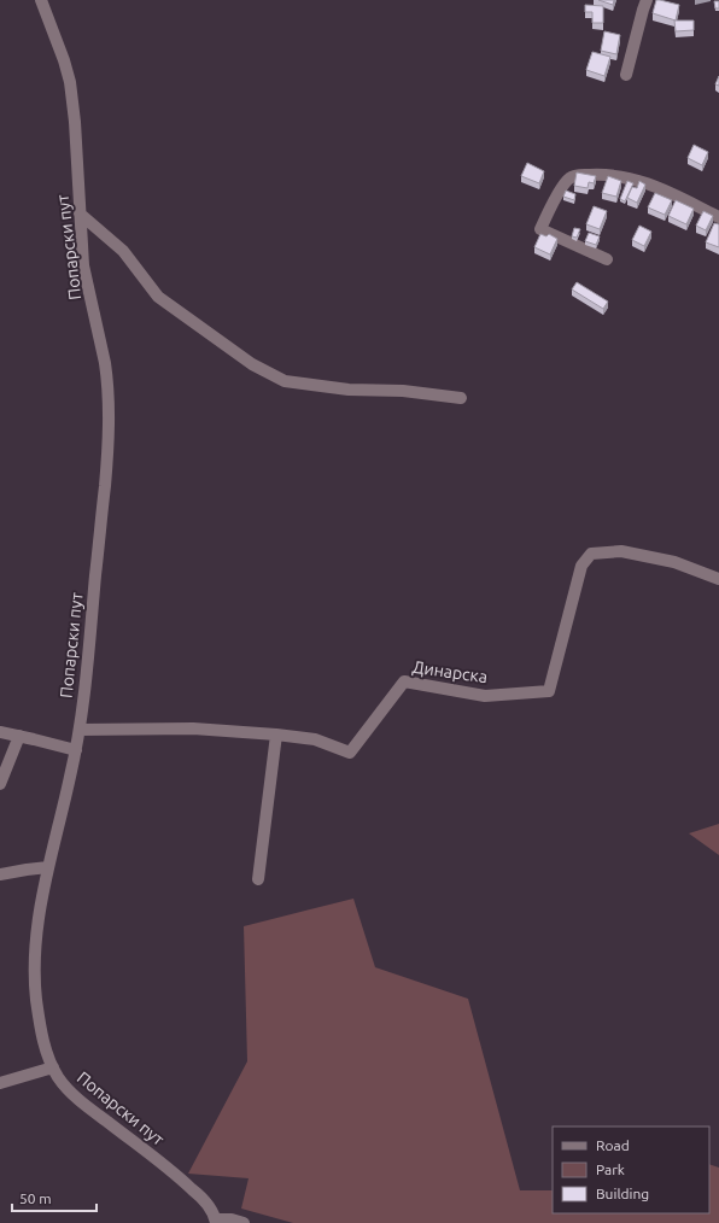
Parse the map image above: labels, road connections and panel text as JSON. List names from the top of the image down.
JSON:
{
  "streets": {
    "street": ["Попарски пут", "Динарска"]
  },
  "crossings": [
    ["Попарски пут", "Динарска"]
  ],
  "legend": ["Road", "Park", "Building"],
  "scale_bar": "50 m"
}
